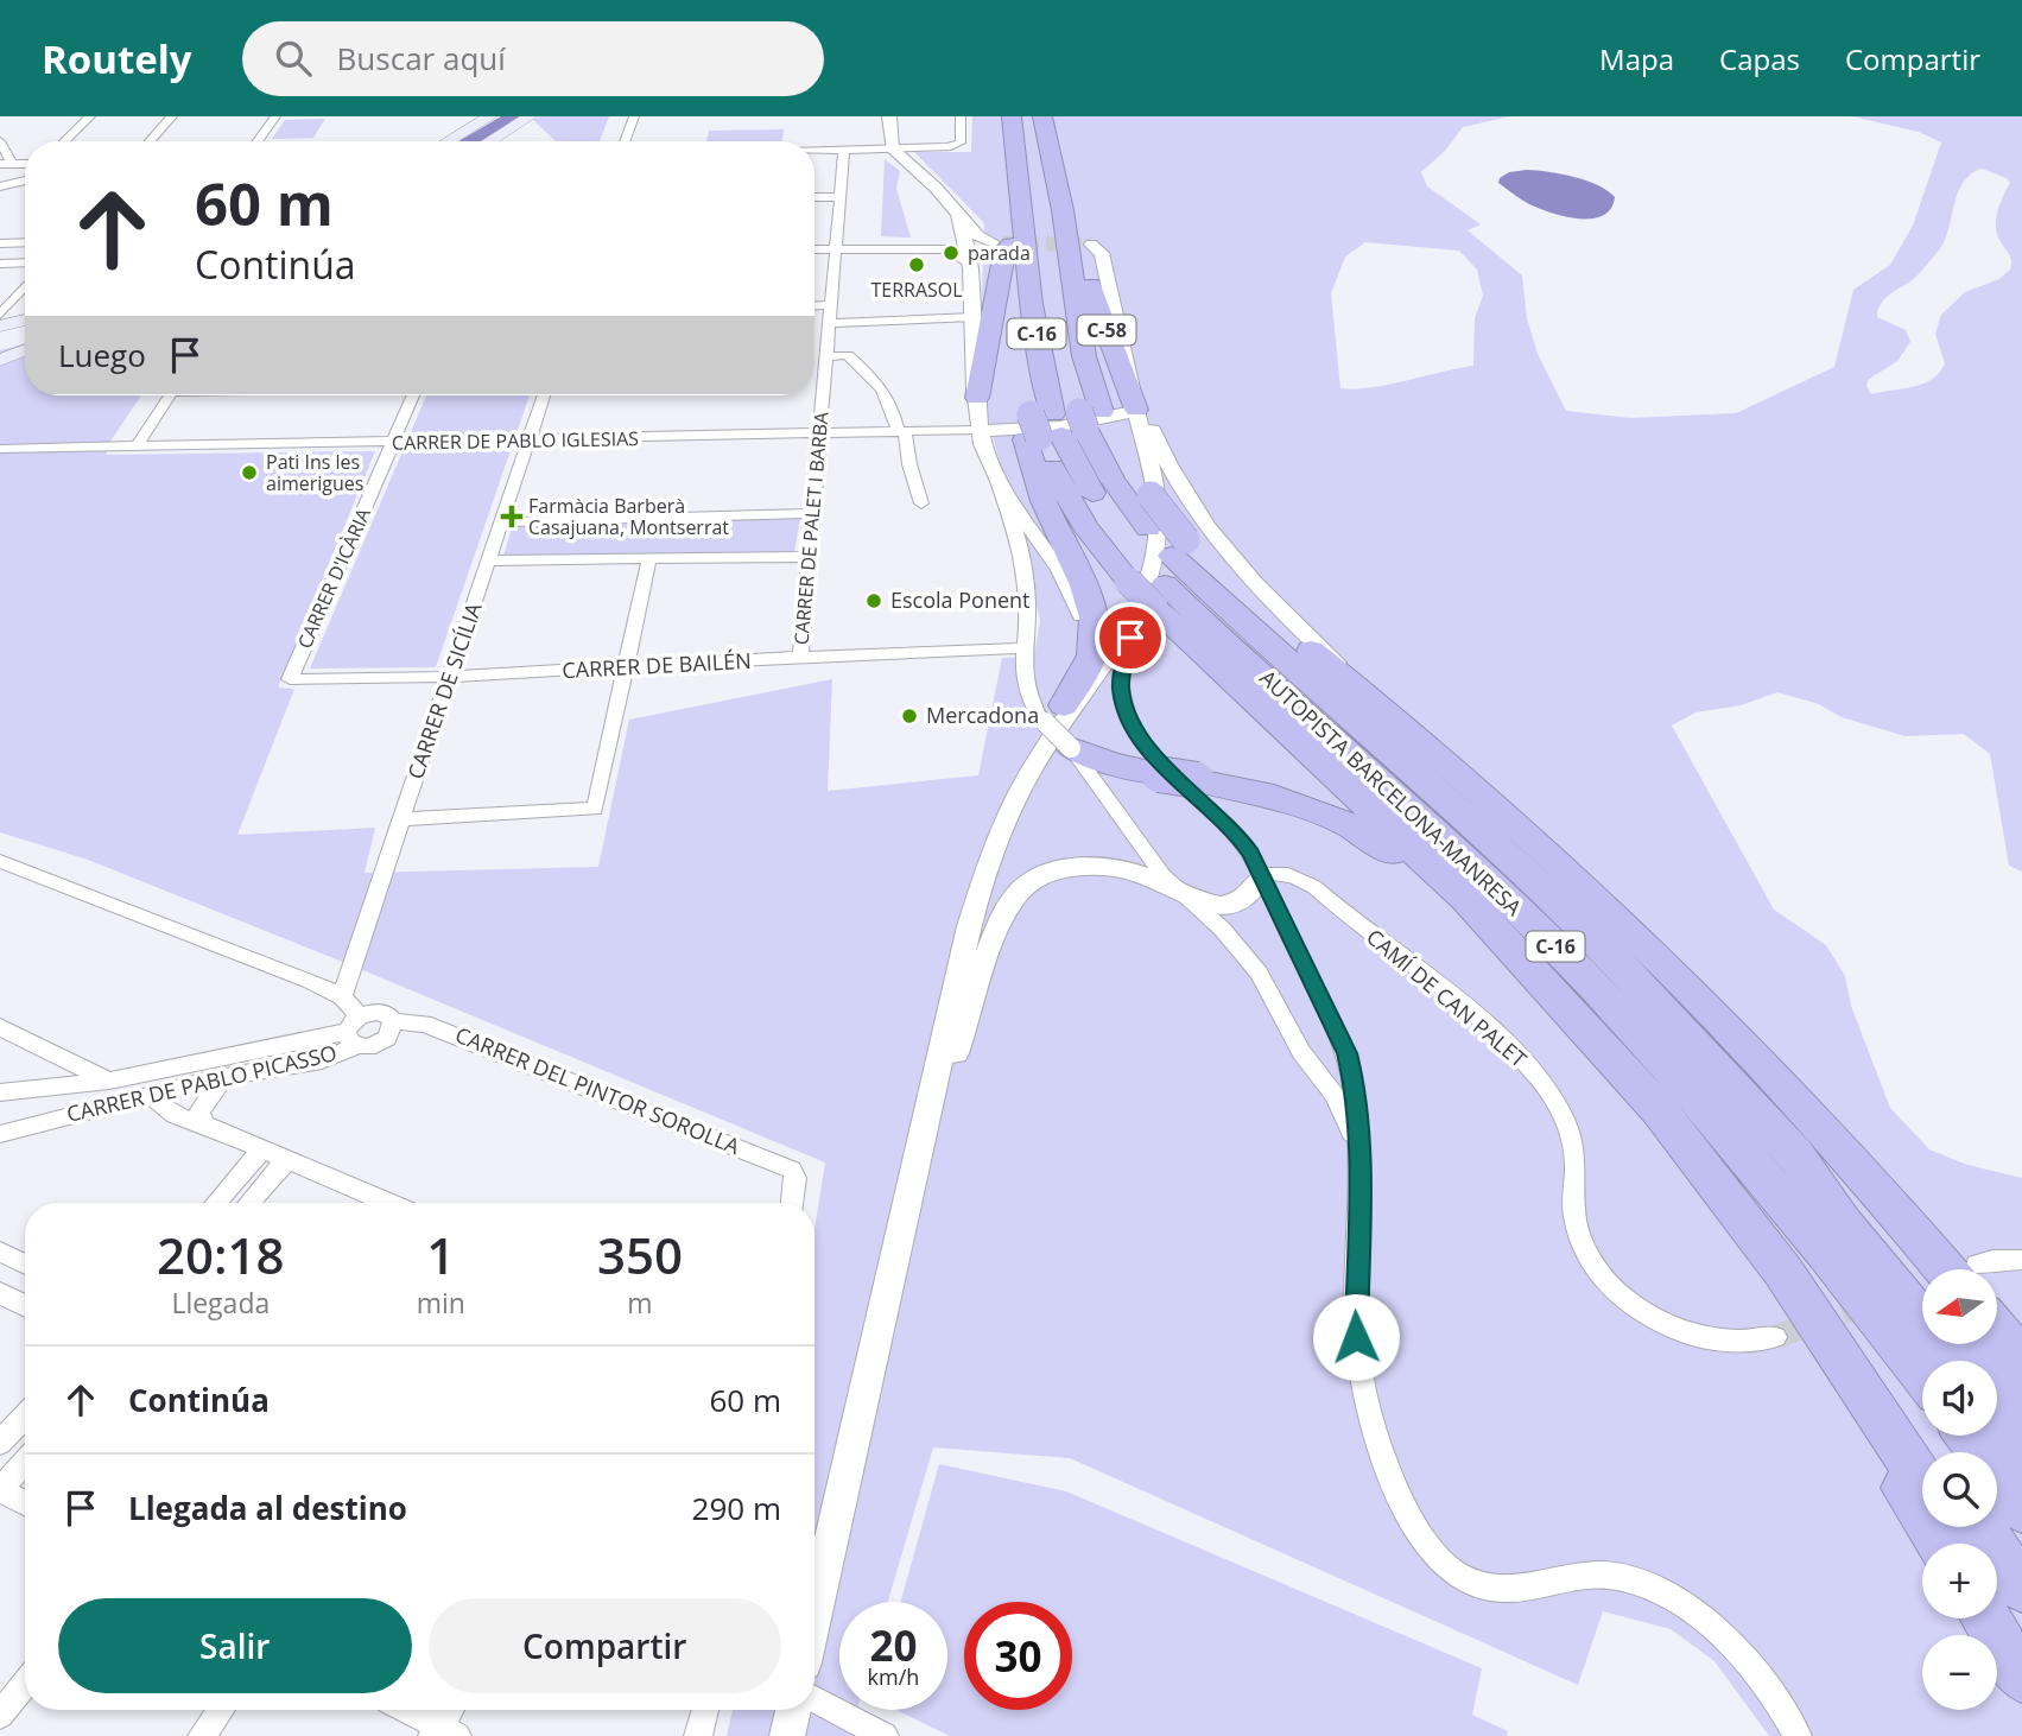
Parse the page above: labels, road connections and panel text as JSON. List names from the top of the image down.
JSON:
{
  "streets": {
    "highway": ["C-58", "C-16", "AUTOPISTA BARCELONA-MANRESA"],
    "street": [
      "CARRER DE PABLO IGLESIAS",
      "CARRER DE PALET I BARBA",
      "CARRER D'ICÀRIA",
      "CARRER DE BAILÉN",
      "CARRER DE SICÍLIA",
      "CAMÍ DE CAN PALET",
      "CARRER DE PABLO PICASSO",
      "CARRER DEL PINTOR SOROLLA"
    ]
  },
  "crossings": [
    ["C-58", "AUTOPISTA BARCELONA-MANRESA"],
    ["CARRER DE PABLO IGLESIAS", "CARRER DE PALET I BARBA"],
    ["CARRER DE PABLO IGLESIAS", "CARRER D'ICÀRIA"],
    ["CARRER DE PABLO IGLESIAS", "CARRER DE SICÍLIA"],
    ["CARRER DE PALET I BARBA", "CARRER DE BAILÉN"],
    ["CARRER D'ICÀRIA", "CARRER DE BAILÉN"],
    ["CARRER DE BAILÉN", "CARRER DE SICÍLIA"],
    ["CARRER DE PABLO PICASSO", "CARRER DEL PINTOR SOROLLA"]
  ],
  "places": {
    "other": [
      "parada",
      "TERRASOL",
      "Pati Ins les aimerigues",
      "Escola Ponent",
      "Mercadona"
    ],
    "health": ["Farmàcia Barberà Casajuana, Montserrat"]
  },
  "north": "left",
  "page": {
    "header": "Routely",
    "search": "Buscar aquí",
    "nav": ["Mapa", "Capas", "Compartir"],
    "turn": ["60 m", "Continúa"],
    "then": "Luego",
    "eta": [
      "20:18",
      "Llegada",
      "1",
      "min",
      "350",
      "m"
    ],
    "map_buttons": ["+", "−"],
    "list": [
      {
        "name": "Continúa",
        "value": "60 m"
      },
      {
        "name": "Llegada al destino",
        "value": "290 m"
      }
    ],
    "buttons": ["Salir", "Compartir"],
    "speed": "20 km/h",
    "limit": "30"
  }
}
